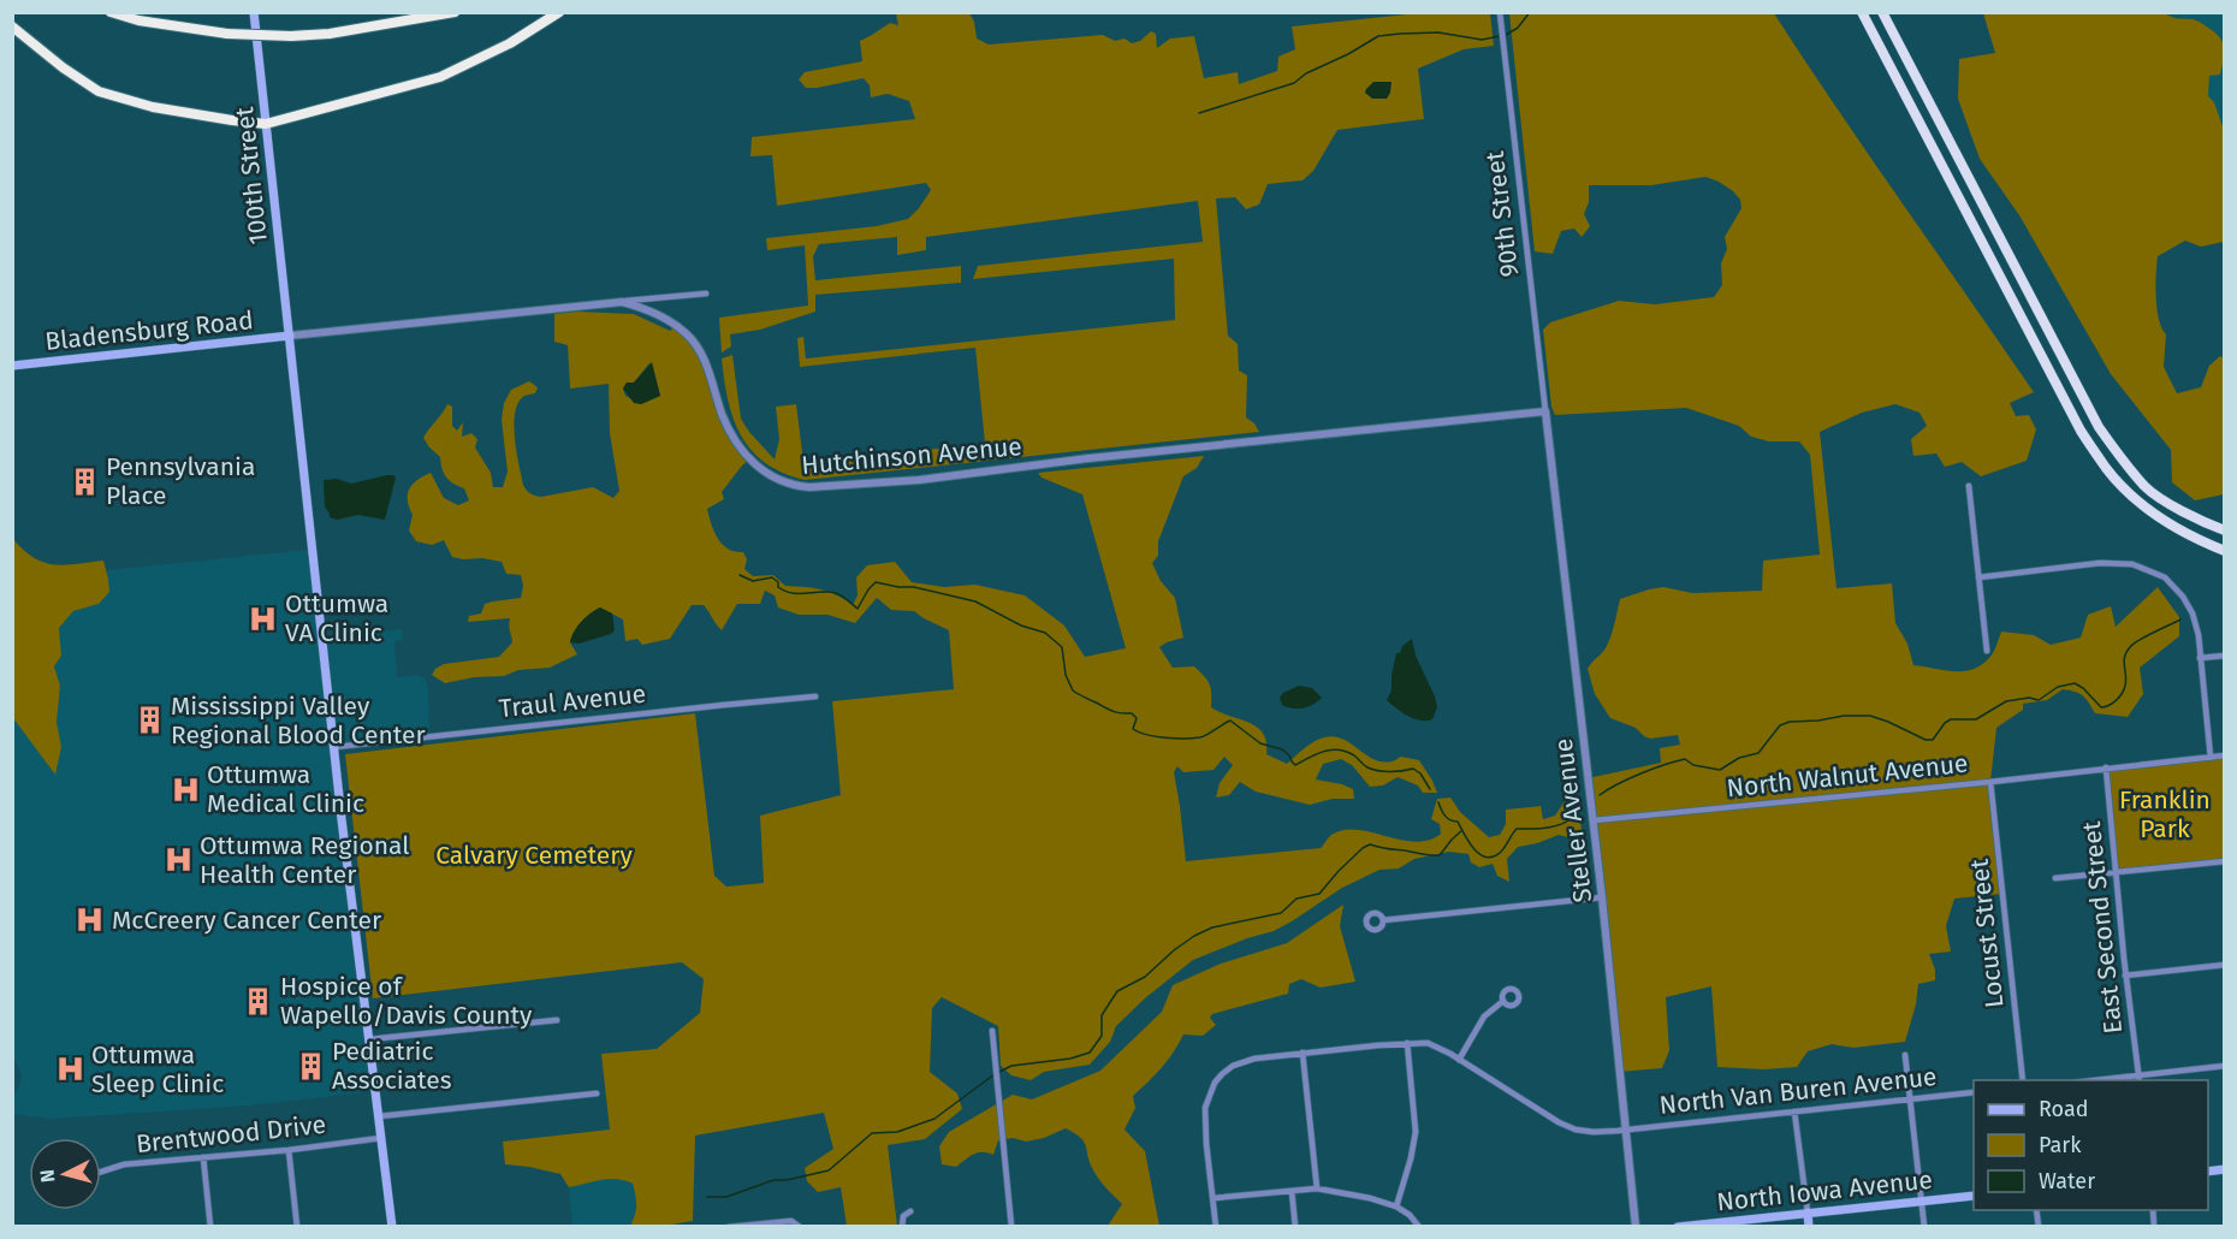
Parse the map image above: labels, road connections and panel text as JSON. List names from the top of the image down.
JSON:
{
  "streets": {
    "main road": ["100th Street", "Bladensburg Road", "North Iowa Avenue"],
    "street": [
      "90th Street",
      "Hutchinson Avenue",
      "Traul Avenue",
      "North Walnut Avenue",
      "Steller Avenue",
      "East Second Street",
      "Locust Street",
      "North Van Buren Avenue",
      "Brentwood Drive"
    ]
  },
  "crossings": [
    ["100th Street", "Bladensburg Road"],
    ["100th Street", "Hutchinson Avenue"],
    ["100th Street", "Traul Avenue"],
    ["100th Street", "Brentwood Drive"],
    ["90th Street", "Hutchinson Avenue"],
    ["90th Street", "Steller Avenue"],
    ["Bladensburg Road", "Hutchinson Avenue"],
    ["Hutchinson Avenue", "Steller Avenue"],
    ["North Walnut Avenue", "Steller Avenue"],
    ["North Walnut Avenue", "East Second Street"],
    ["North Walnut Avenue", "Locust Street"],
    ["Steller Avenue", "North Van Buren Avenue"]
  ],
  "parks": ["Franklin Park", "Calvary Cemetery"],
  "places": {
    "building": [
      "Pennsylvania Place",
      "Mississippi Valley Regional Blood Center",
      "Hospice of Wapello/Davis County",
      "Pediatric Associates"
    ],
    "hospital": [
      "Ottumwa VA Clinic",
      "Ottumwa Medical Clinic",
      "Ottumwa Regional Health Center",
      "McCreery Cancer Center",
      "Ottumwa Sleep Clinic"
    ]
  },
  "legend": ["Road", "Park", "Water"],
  "north": "left"
}
